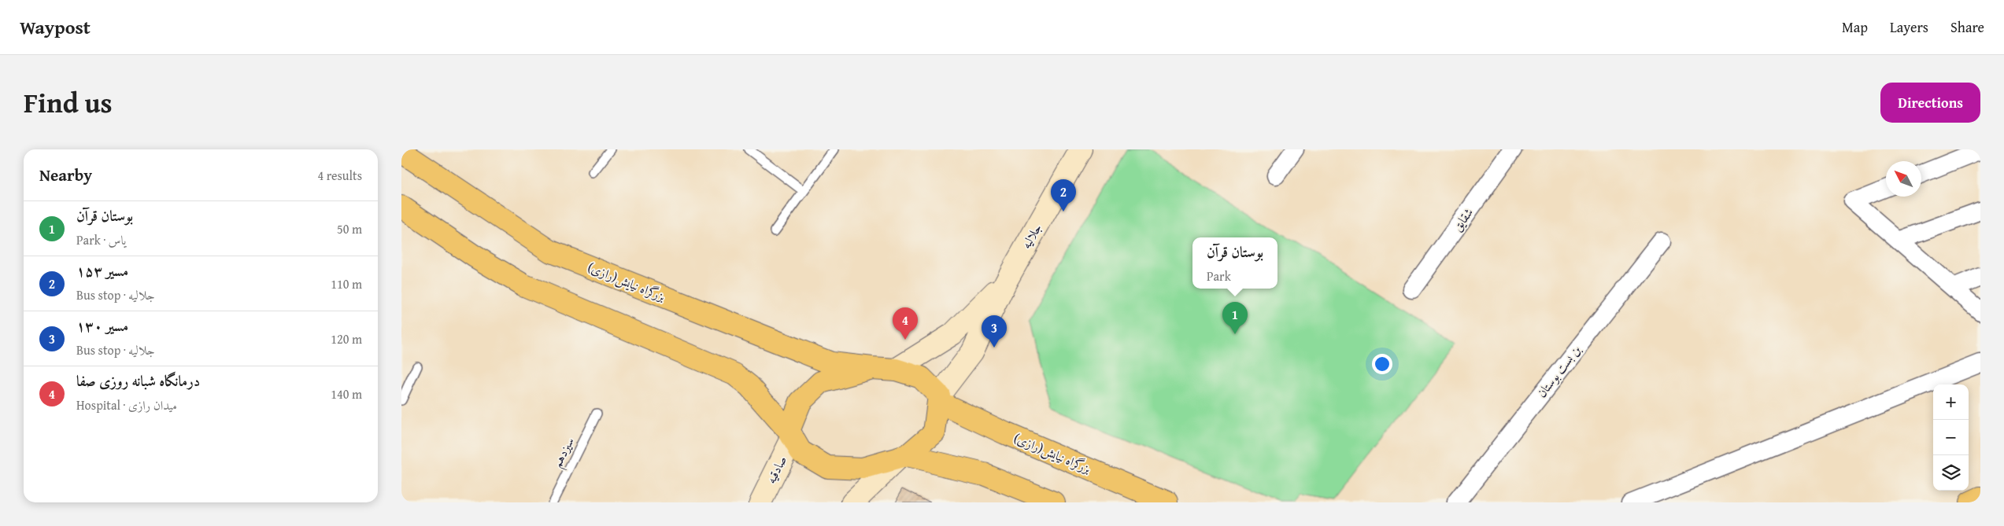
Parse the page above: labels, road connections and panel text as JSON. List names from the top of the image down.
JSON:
{
  "streets": {
    "highway": ["بزرگراه نیایش(رازی)"],
    "main road": ["جلالیه", "صادقیه"],
    "street": ["شقایق", "بن بست بوستان"],
    "lane": ["سیزدهم"]
  },
  "crossings": [
    ["بزرگراه نیایش(رازی)", "صادقیه"]
  ],
  "north": "top left",
  "page": {
    "header": "Waypost",
    "nav": ["Map", "Layers", "Share"],
    "title": "Find us",
    "buttons": "Directions",
    "heading": ["Nearby", "4 results"],
    "pins": [
      "2",
      "1",
      "4",
      "3"
    ],
    "list": [
      {
        "mark": "1",
        "name": "بوستان قرآن",
        "note": "Park · یاس",
        "value": "50 m"
      },
      {
        "mark": "2",
        "name": "مسیر ۱۵۳",
        "note": "Bus stop · جلالیه",
        "value": "110 m"
      },
      {
        "mark": "3",
        "name": "مسیر ۱۳۰",
        "note": "Bus stop · جلالیه",
        "value": "120 m"
      },
      {
        "mark": "4",
        "name": "درمانگاه شبانه روزی صفا",
        "note": "Hospital · میدان رازی",
        "value": "140 m"
      }
    ],
    "popup": ["بوستان قرآن", "Park"],
    "map_buttons": ["+", "−"]
  }
}
